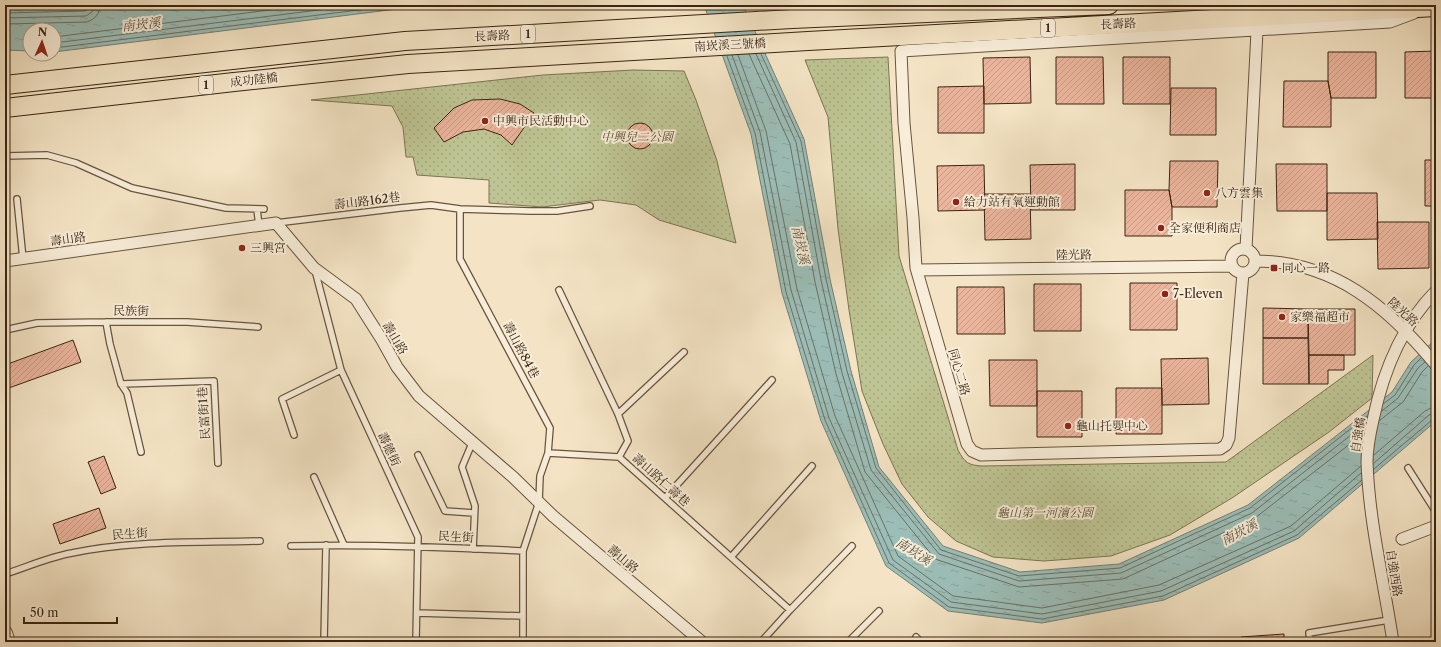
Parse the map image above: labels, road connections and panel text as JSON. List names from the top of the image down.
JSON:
{
  "streets": {
    "main road": [
      "長壽路",
      "1",
      "南崁溪三號橋",
      "成功陸橋"
    ],
    "street": [
      "壽山路",
      "陸光路",
      "同心二路",
      "自強橋",
      "自強西路"
    ],
    "lane": [
      "壽山路162巷",
      "民族街",
      "壽山路84巷",
      "民富街1巷",
      "壽德街",
      "壽山路仁壽巷",
      "民生街"
    ]
  },
  "crossings": [
    ["長壽路", "南崁溪三號橋"],
    ["長壽路", "成功陸橋"],
    ["長壽路", "同心二路"],
    ["壽山路162巷", "壽山路"],
    ["壽山路162巷", "壽山路84巷"],
    ["壽山路", "壽山路84巷"],
    ["壽山路", "壽德街"],
    ["陸光路", "同心二路"],
    ["陸光路", "自強橋"],
    ["壽山路84巷", "民生街"],
    ["自強橋", "自強西路"],
    ["壽德街", "民生街"]
  ],
  "water": ["南崁溪"],
  "parks": ["中興兒二公園", "龜山第一河濱公園"],
  "places": {
    "other": [
      "中興市民活動中心",
      "八方雲集",
      "給力站有氧運動館",
      "全家便利商店",
      "三興宮",
      "7-Eleven",
      "家樂福超市",
      "龜山托嬰中心"
    ],
    "transit": ["同心一路"]
  },
  "scale_bar": "50 m",
  "north": "top"
}
